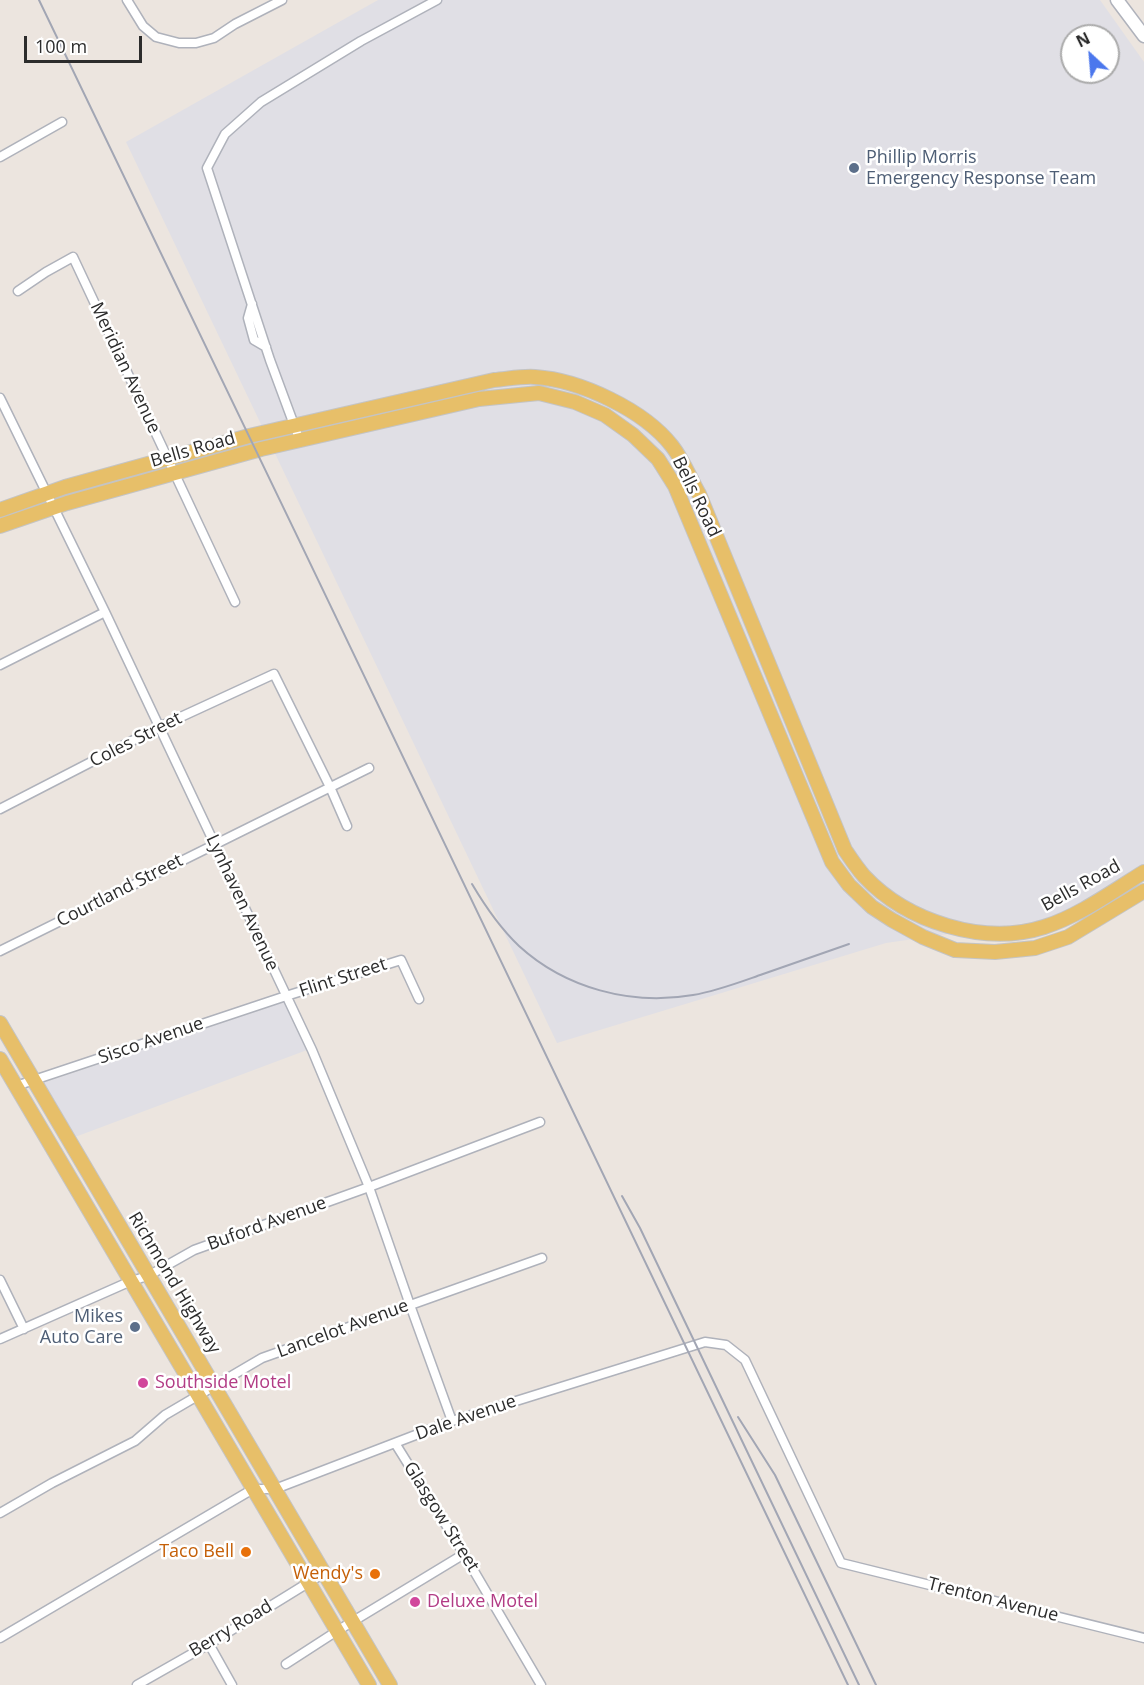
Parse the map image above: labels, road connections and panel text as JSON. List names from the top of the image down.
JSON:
{
  "streets": {
    "main road": ["Bells Road", "Richmond Highway"],
    "street": [
      "Meridian Avenue",
      "Coles Street",
      "Courtland Street",
      "Lynhaven Avenue",
      "Flint Street",
      "Sisco Avenue",
      "Buford Avenue",
      "Lancelot Avenue",
      "Dale Avenue",
      "Glasgow Street",
      "Trenton Avenue",
      "Berry Road"
    ]
  },
  "crossings": [
    ["Meridian Avenue", "Bells Road"],
    ["Bells Road", "Lynhaven Avenue"],
    ["Coles Street", "Courtland Street"],
    ["Coles Street", "Lynhaven Avenue"],
    ["Courtland Street", "Lynhaven Avenue"],
    ["Lynhaven Avenue", "Flint Street"],
    ["Lynhaven Avenue", "Sisco Avenue"],
    ["Lynhaven Avenue", "Buford Avenue"],
    ["Lynhaven Avenue", "Lancelot Avenue"],
    ["Lynhaven Avenue", "Dale Avenue"],
    ["Flint Street", "Sisco Avenue"],
    ["Sisco Avenue", "Richmond Highway"],
    ["Buford Avenue", "Richmond Highway"],
    ["Richmond Highway", "Lancelot Avenue"],
    ["Richmond Highway", "Dale Avenue"],
    ["Richmond Highway", "Berry Road"],
    ["Dale Avenue", "Glasgow Street"],
    ["Dale Avenue", "Trenton Avenue"]
  ],
  "places": [
    "Phillip Morris Emergency Response Team",
    "Mikes Auto Care",
    "Southside Motel",
    "Taco Bell",
    "Wendy's",
    "Deluxe Motel"
  ],
  "scale_bar": "100 m",
  "north": "top left"
}
